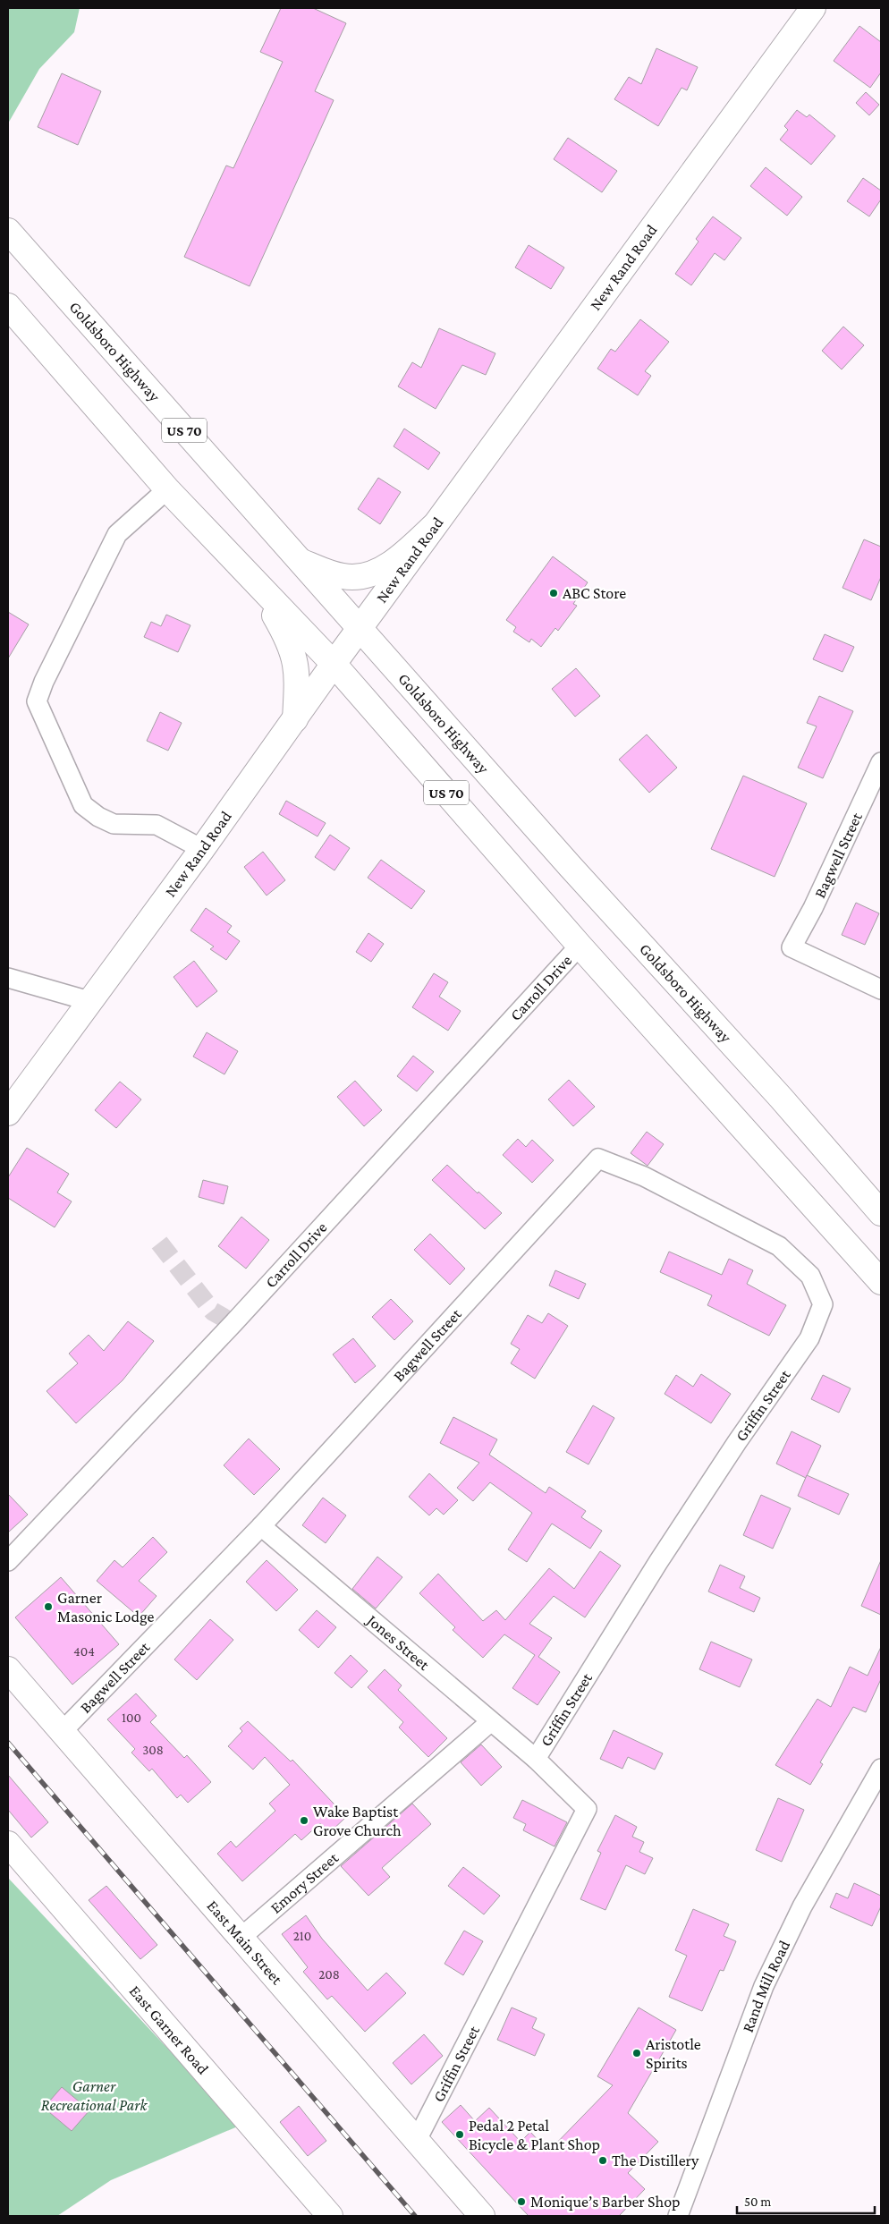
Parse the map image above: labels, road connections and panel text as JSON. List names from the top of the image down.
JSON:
{
  "streets": {
    "main road": [
      "New Rand Road",
      "Goldsboro Highway",
      "US 70",
      "East Main Street",
      "East Garner Road"
    ],
    "street": [
      "Bagwell Street",
      "Carroll Drive",
      "Griffin Street",
      "Jones Street",
      "Emory Street",
      "Rand Mill Road"
    ]
  },
  "crossings": [
    ["New Rand Road", "Goldsboro Highway"],
    ["New Rand Road", "US 70"],
    ["US 70", "Carroll Drive"],
    ["Bagwell Street", "Griffin Street"],
    ["Bagwell Street", "Jones Street"],
    ["Bagwell Street", "East Main Street"],
    ["Griffin Street", "Jones Street"],
    ["Griffin Street", "East Main Street"],
    ["Jones Street", "Emory Street"],
    ["Emory Street", "East Main Street"]
  ],
  "parks": ["Garner Recreational Park"],
  "places": [
    "ABC Store",
    "Garner Masonic Lodge",
    "Wake Baptist Grove Church",
    "Aristotle Spirits",
    "Pedal 2 Petal Bicycle & Plant Shop",
    "The Distillery",
    "Monique’s Barber Shop"
  ],
  "house_numbers": [
    "404",
    "100",
    "308",
    "210",
    "208"
  ],
  "scale_bar": "50 m"
}
